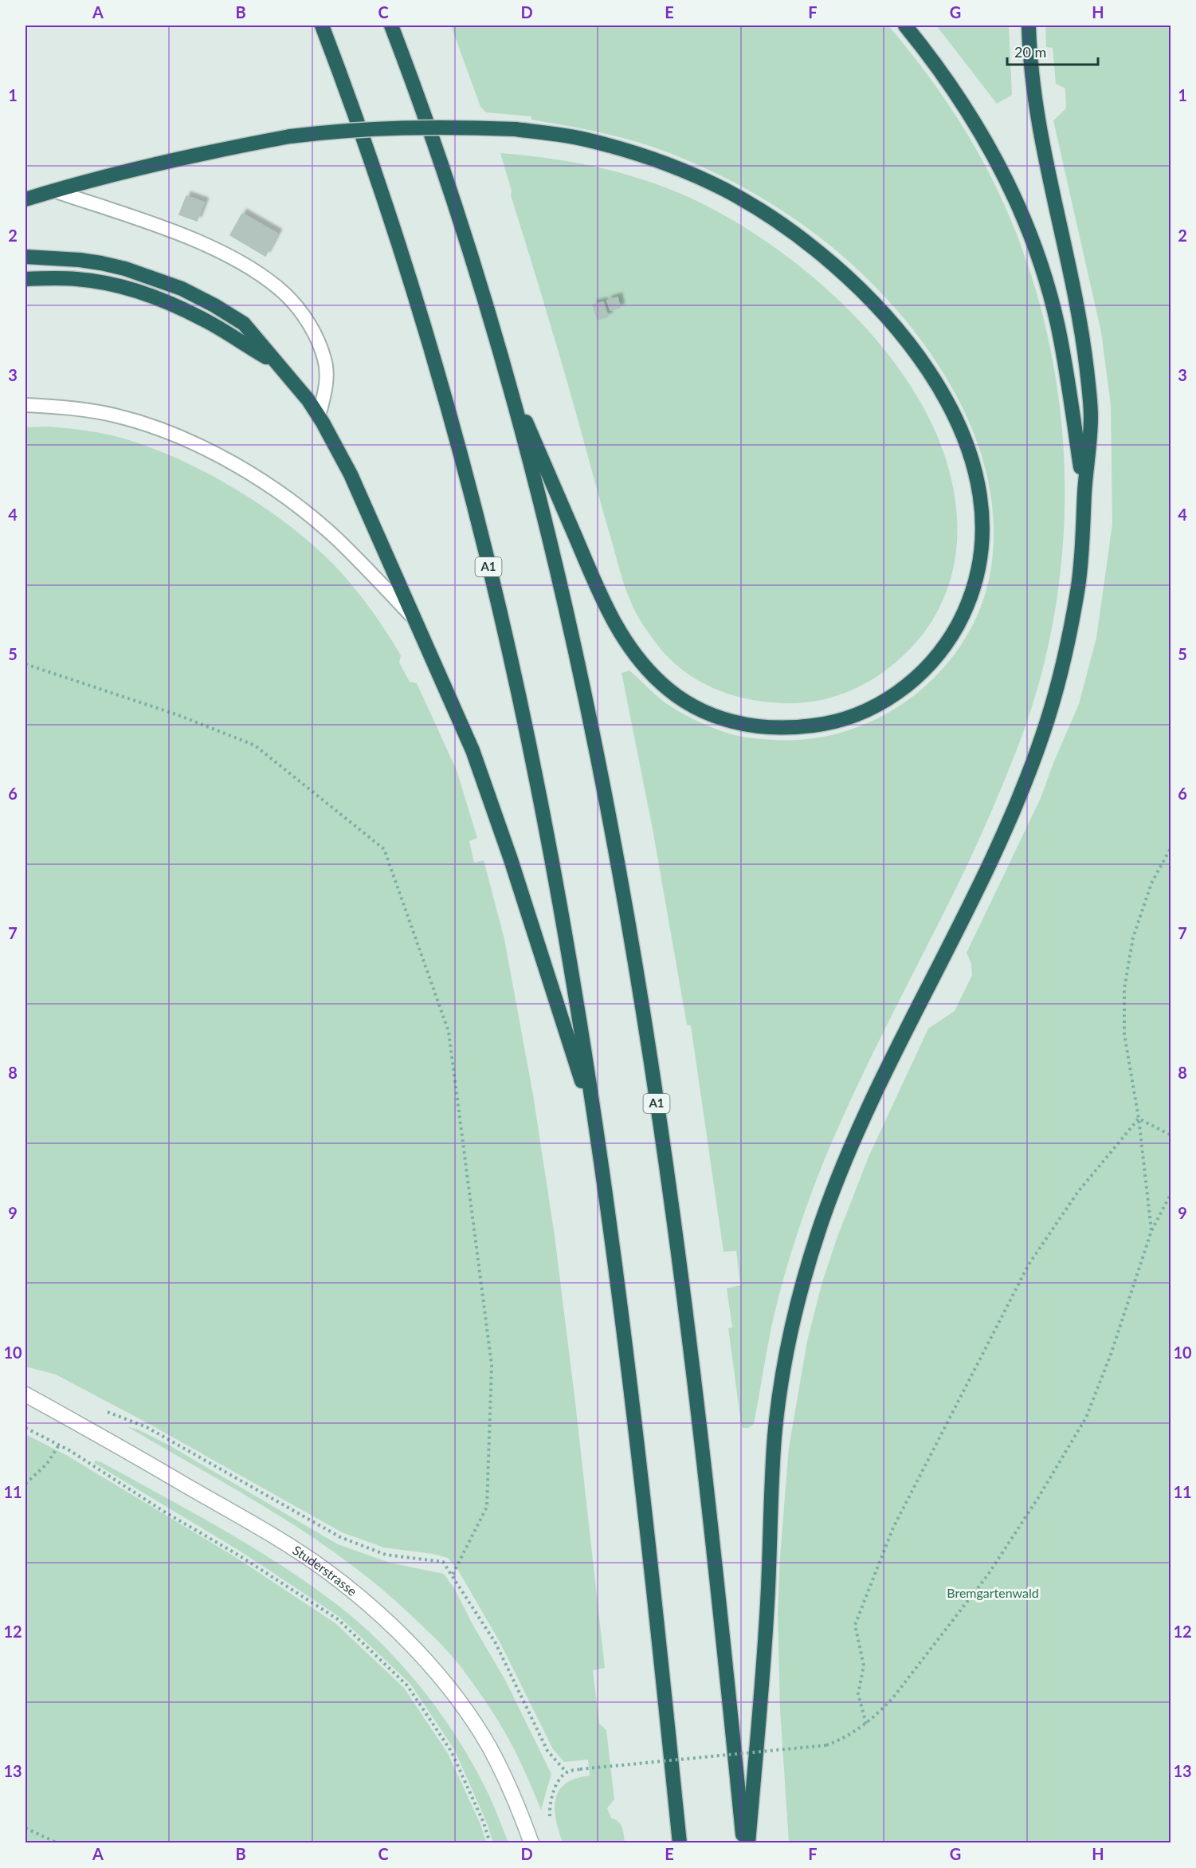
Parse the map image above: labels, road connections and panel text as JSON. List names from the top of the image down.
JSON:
{
  "streets": {
    "highway": ["A1"],
    "street": ["Studerstrasse"]
  },
  "parks": ["Bremgartenwald"],
  "scale_bar": "20 m",
  "grid": {
    "columns": [
      "A",
      "B",
      "C",
      "D",
      "E",
      "F",
      "G",
      "H"
    ],
    "rows": [
      "1",
      "2",
      "3",
      "4",
      "5",
      "6",
      "7",
      "8",
      "9",
      "10",
      "11",
      "12",
      "13"
    ]
  }
}
